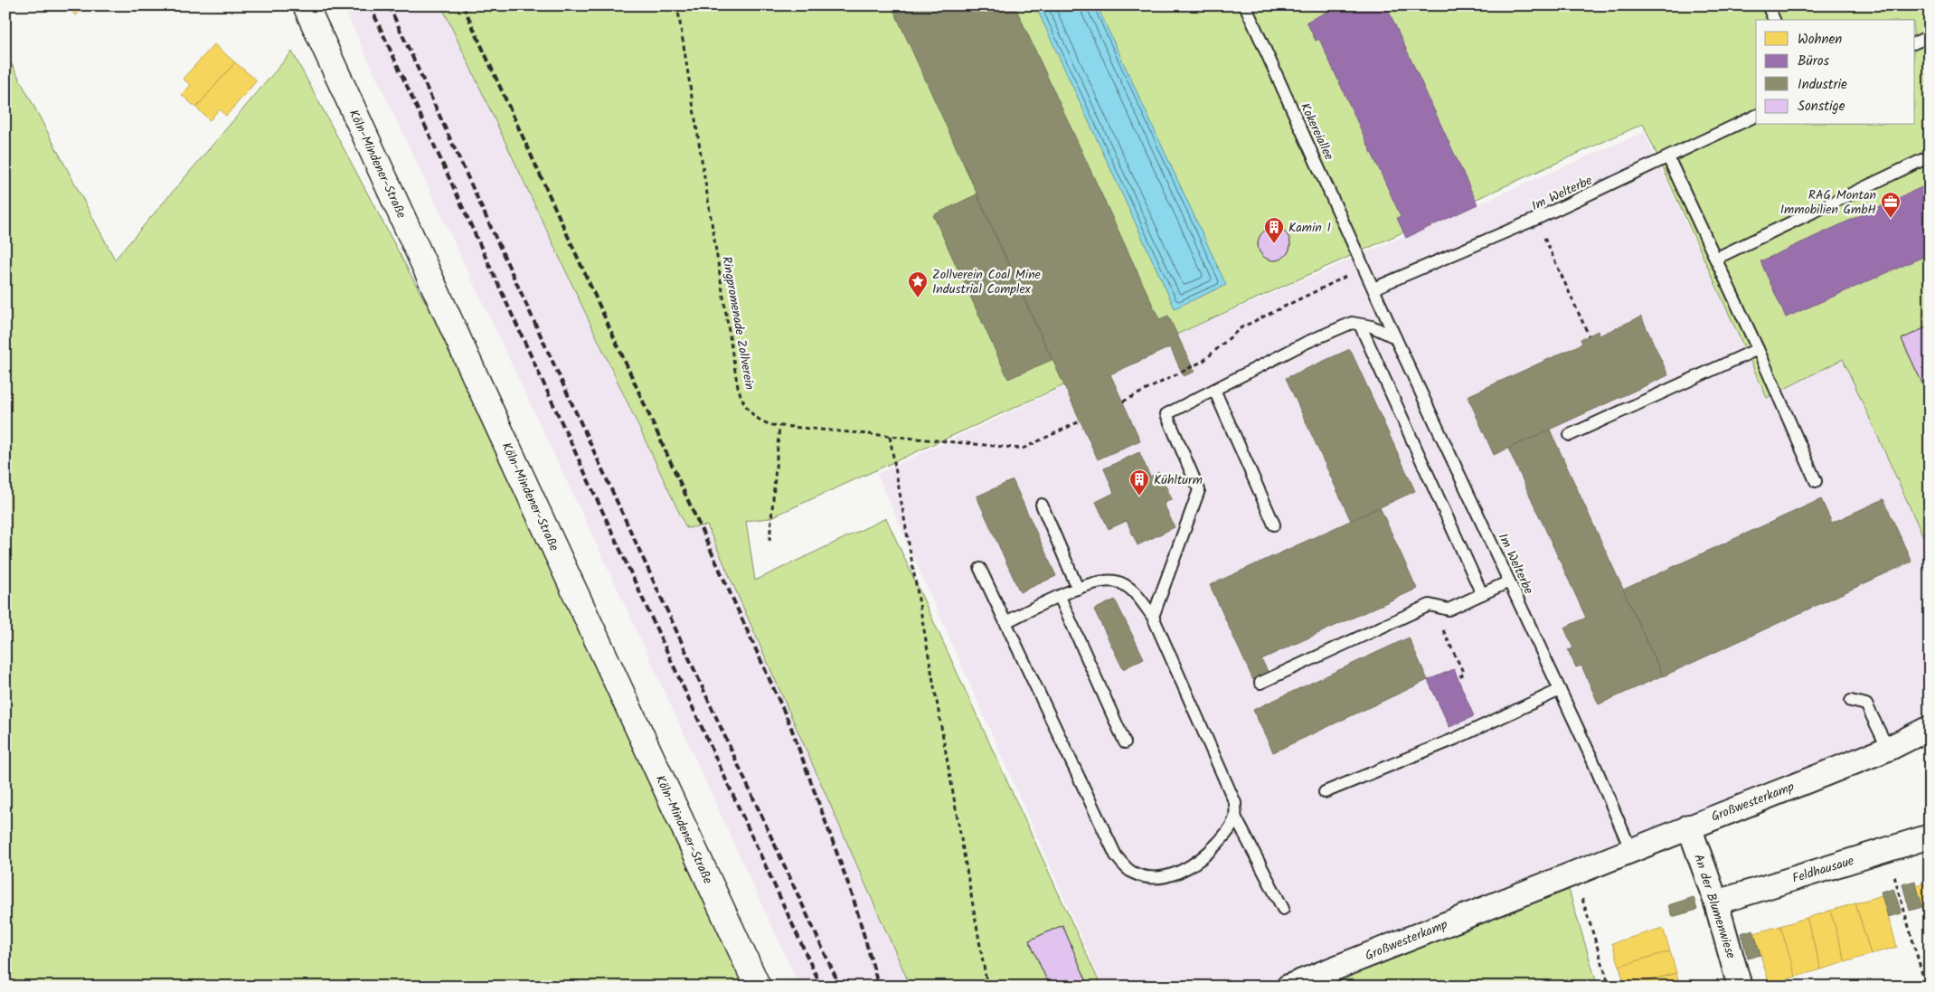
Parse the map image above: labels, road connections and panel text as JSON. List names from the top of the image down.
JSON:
{
  "streets": {
    "street": [
      "Köln-Mindener-Straße",
      "Großwesterkamp",
      "Feldhausaue",
      "An der Blumenwiese"
    ],
    "lane": ["Kokereiallee", "Im Welterbe"],
    "path": ["Ringpromenade Zollverein"]
  },
  "crossings": [
    ["Kokereiallee", "Im Welterbe"],
    ["Im Welterbe", "Großwesterkamp"],
    ["Großwesterkamp", "An der Blumenwiese"],
    ["Feldhausaue", "An der Blumenwiese"]
  ],
  "places": {
    "office": ["RAG Montan Immobilien GmbH"],
    "building": ["Kamin 1", "Kühlturm"],
    "place": ["Zollverein Coal Mine Industrial Complex"]
  },
  "legend": [
    "Wohnen",
    "Büros",
    "Industrie",
    "Sonstige"
  ]
}
